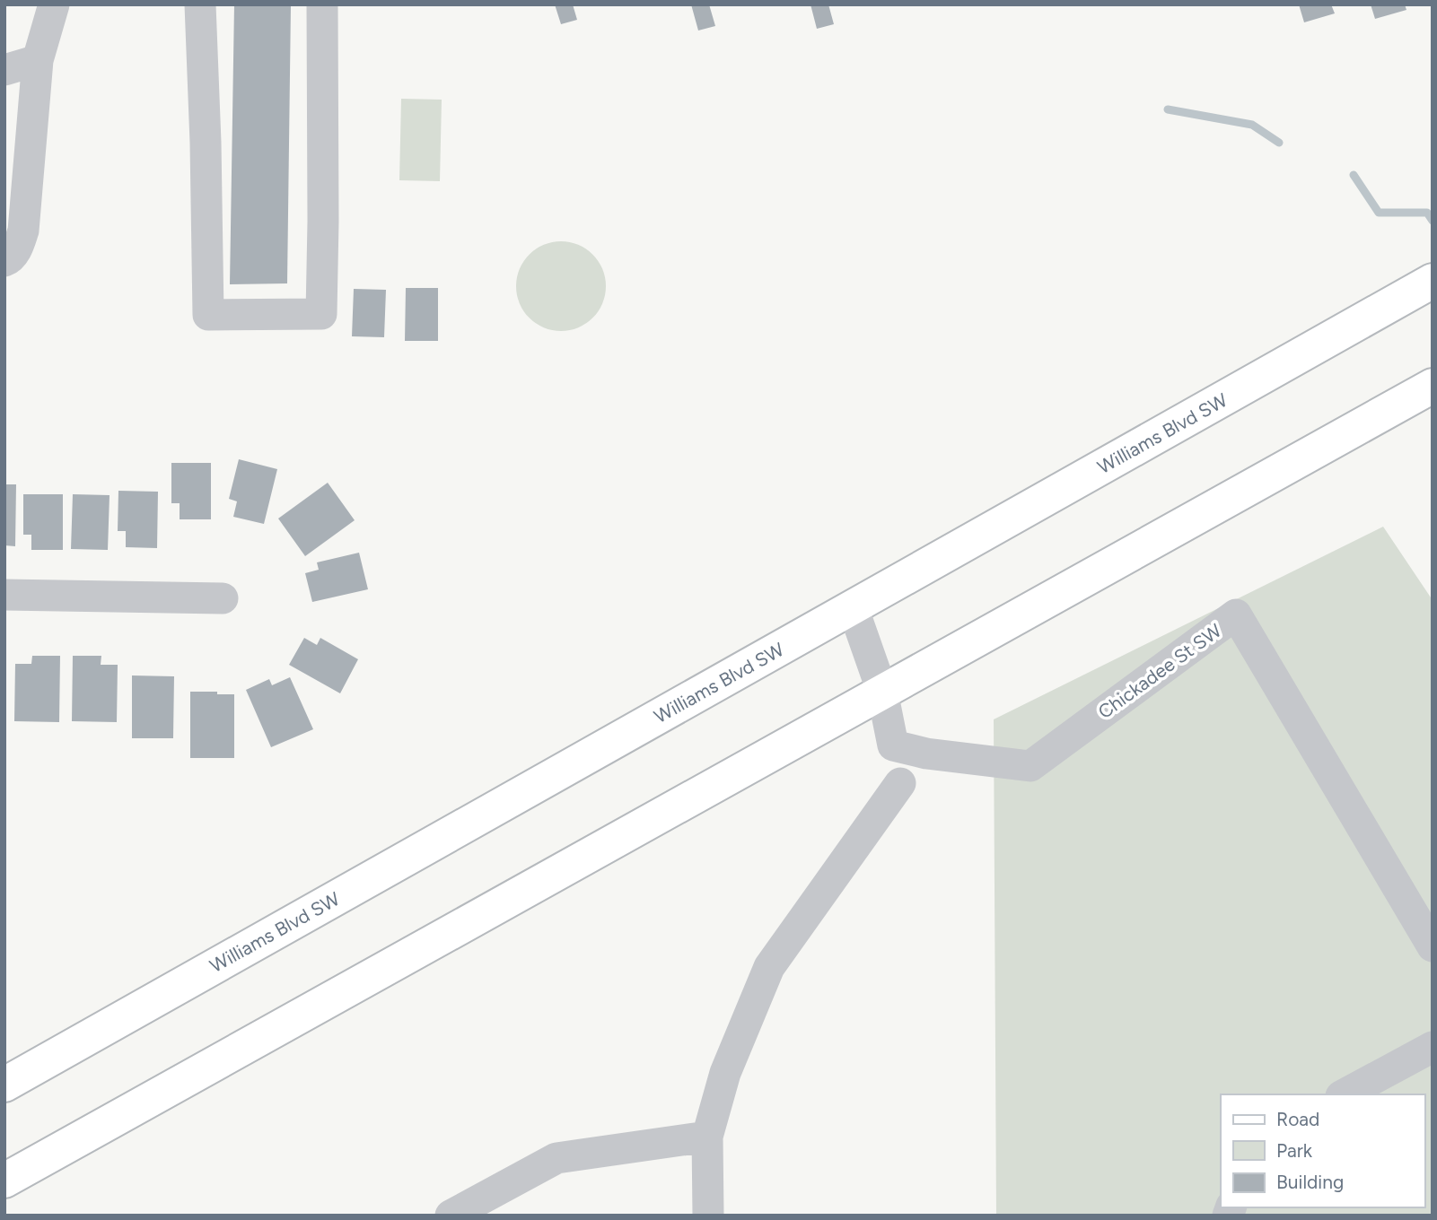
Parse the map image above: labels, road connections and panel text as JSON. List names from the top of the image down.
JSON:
{
  "streets": {
    "main road": ["Williams Blvd SW"],
    "street": ["Chickadee St SW"]
  },
  "crossings": [
    ["Williams Blvd SW", "Chickadee St SW"]
  ],
  "legend": ["Road", "Park", "Building"]
}
